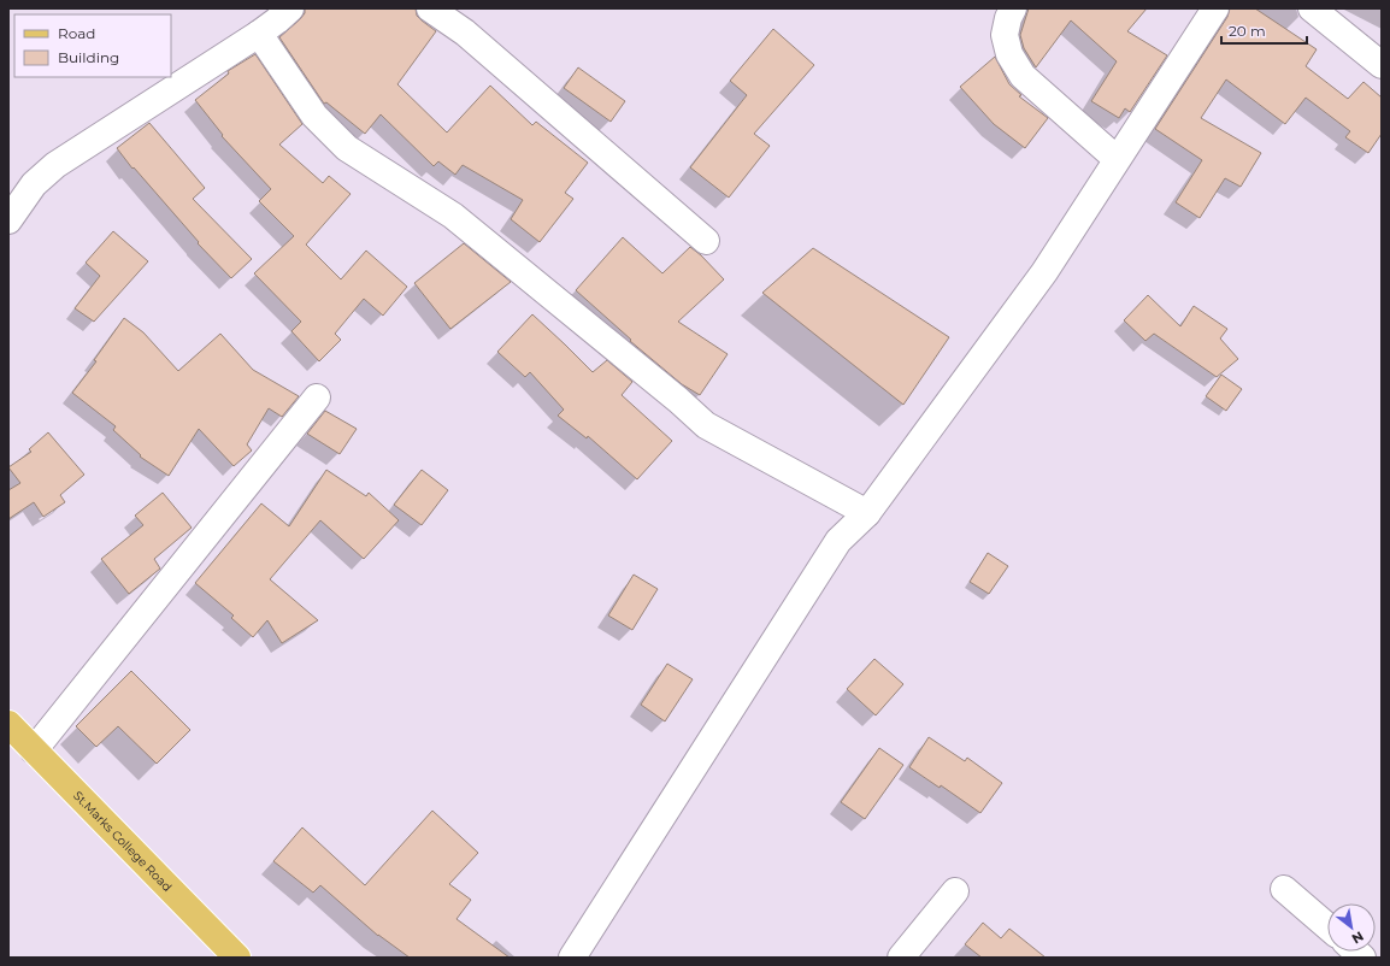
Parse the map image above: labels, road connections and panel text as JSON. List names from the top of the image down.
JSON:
{
  "streets": {
    "main road": ["St.Marks College Road"]
  },
  "legend": ["Road", "Building"],
  "scale_bar": "20 m",
  "north": "bottom right"
}
